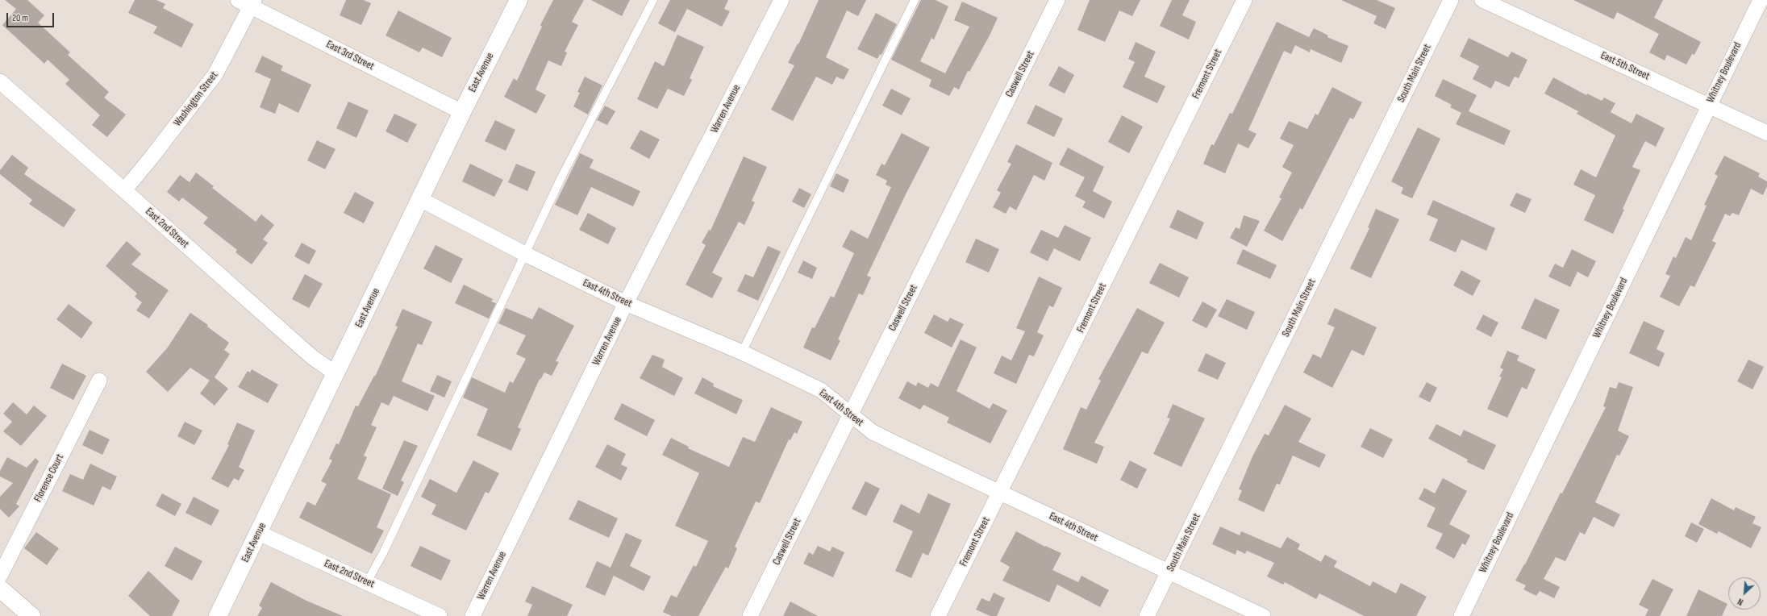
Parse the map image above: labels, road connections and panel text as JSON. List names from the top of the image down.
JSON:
{
  "streets": {
    "street": [
      "East 3rd Street",
      "East 5th Street",
      "East Avenue",
      "Whitney Boulevard",
      "South Main Street",
      "Caswell Street",
      "Fremont Street",
      "Washington Street",
      "Warren Avenue",
      "East 2nd Street",
      "East 4th Street",
      "Florence Court"
    ]
  },
  "crossings": [
    ["East 3rd Street", "East Avenue"],
    ["East 3rd Street", "Washington Street"],
    ["East 5th Street", "Whitney Boulevard"],
    ["East Avenue", "East 2nd Street"],
    ["East Avenue", "East 4th Street"],
    ["South Main Street", "East 4th Street"],
    ["Caswell Street", "East 4th Street"],
    ["Fremont Street", "East 4th Street"],
    ["Washington Street", "East 2nd Street"],
    ["Warren Avenue", "East 4th Street"]
  ],
  "scale_bar": "20 m",
  "north": "bottom left"
}
